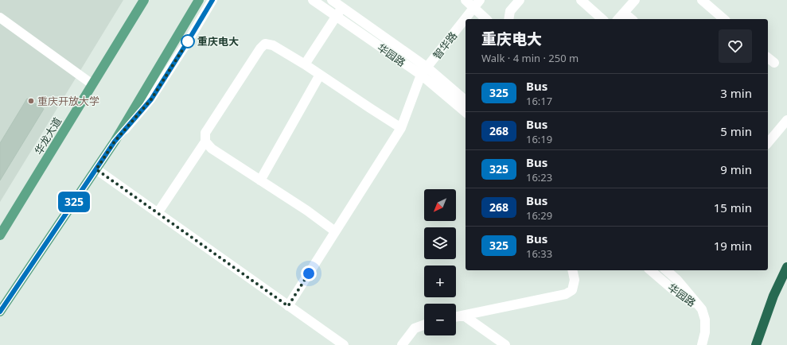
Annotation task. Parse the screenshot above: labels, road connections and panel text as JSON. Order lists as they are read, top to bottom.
{
  "streets": {
    "main road": ["华龙大道"],
    "street": ["智华路", "华园路"]
  },
  "crossings": [
    ["智华路", "华园路"]
  ],
  "places": ["重庆电大", "重庆开放大学"],
  "lines": ["bus line 325"],
  "north": "bottom left",
  "page": {
    "on_map": "325",
    "heading": ["重庆电大", "Walk · 4 min · 250 m"],
    "list": [
      {
        "mark": "325",
        "name": "Bus",
        "note": "16:17",
        "value": "3 min"
      },
      {
        "mark": "268",
        "name": "Bus",
        "note": "16:19",
        "value": "5 min"
      },
      {
        "mark": "325",
        "name": "Bus",
        "note": "16:23",
        "value": "9 min"
      },
      {
        "mark": "268",
        "name": "Bus",
        "note": "16:29",
        "value": "15 min"
      },
      {
        "mark": "325",
        "name": "Bus",
        "note": "16:33",
        "value": "19 min"
      }
    ],
    "map_buttons": ["+", "−"]
  }
}
